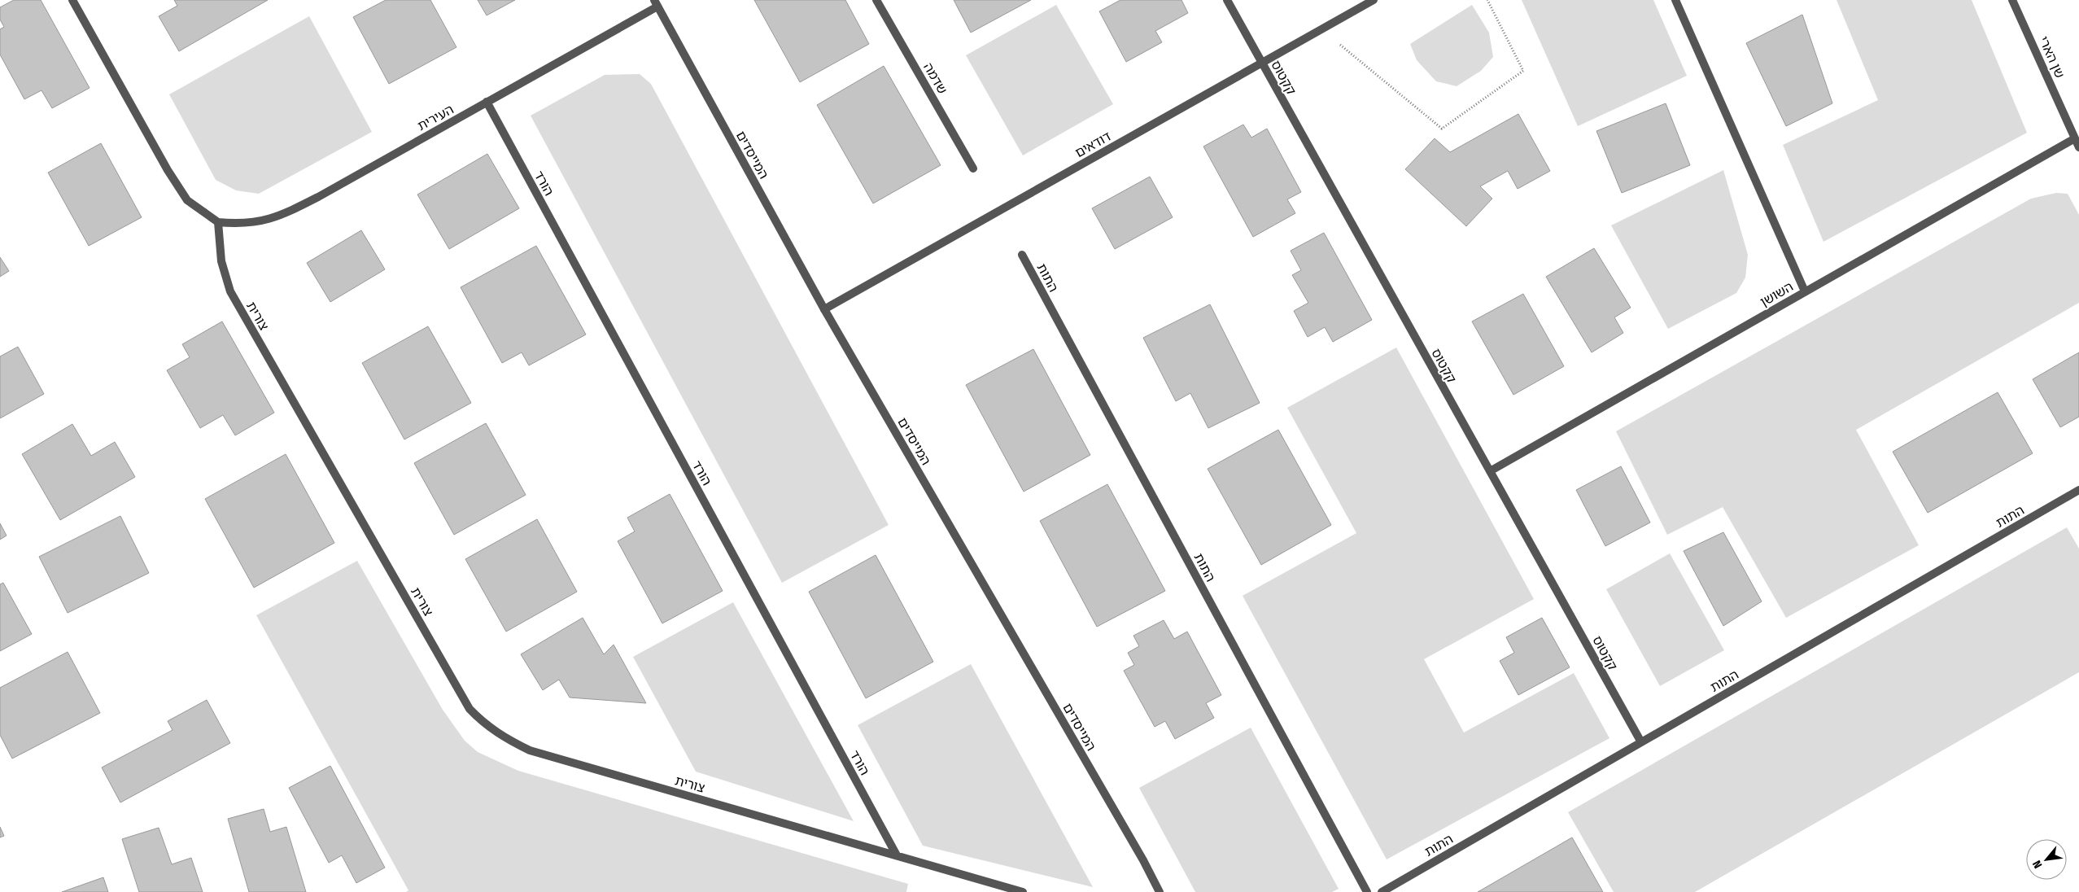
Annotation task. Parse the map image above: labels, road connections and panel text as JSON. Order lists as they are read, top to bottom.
{
  "streets": {
    "street": [
      "שן הארי",
      "קקטוס",
      "שדמה",
      "העירית",
      "דודאים",
      "המייסדים",
      "הורד",
      "התות",
      "השושן",
      "צורית"
    ]
  },
  "crossings": [
    ["שן הארי", "השושן"],
    ["קקטוס", "דודאים"],
    ["קקטוס", "התות"],
    ["קקטוס", "השושן"],
    ["העירית", "המייסדים"],
    ["העירית", "הורד"],
    ["העירית", "צורית"],
    ["דודאים", "המייסדים"],
    ["הורד", "צורית"]
  ],
  "north": "bottom left"
}
